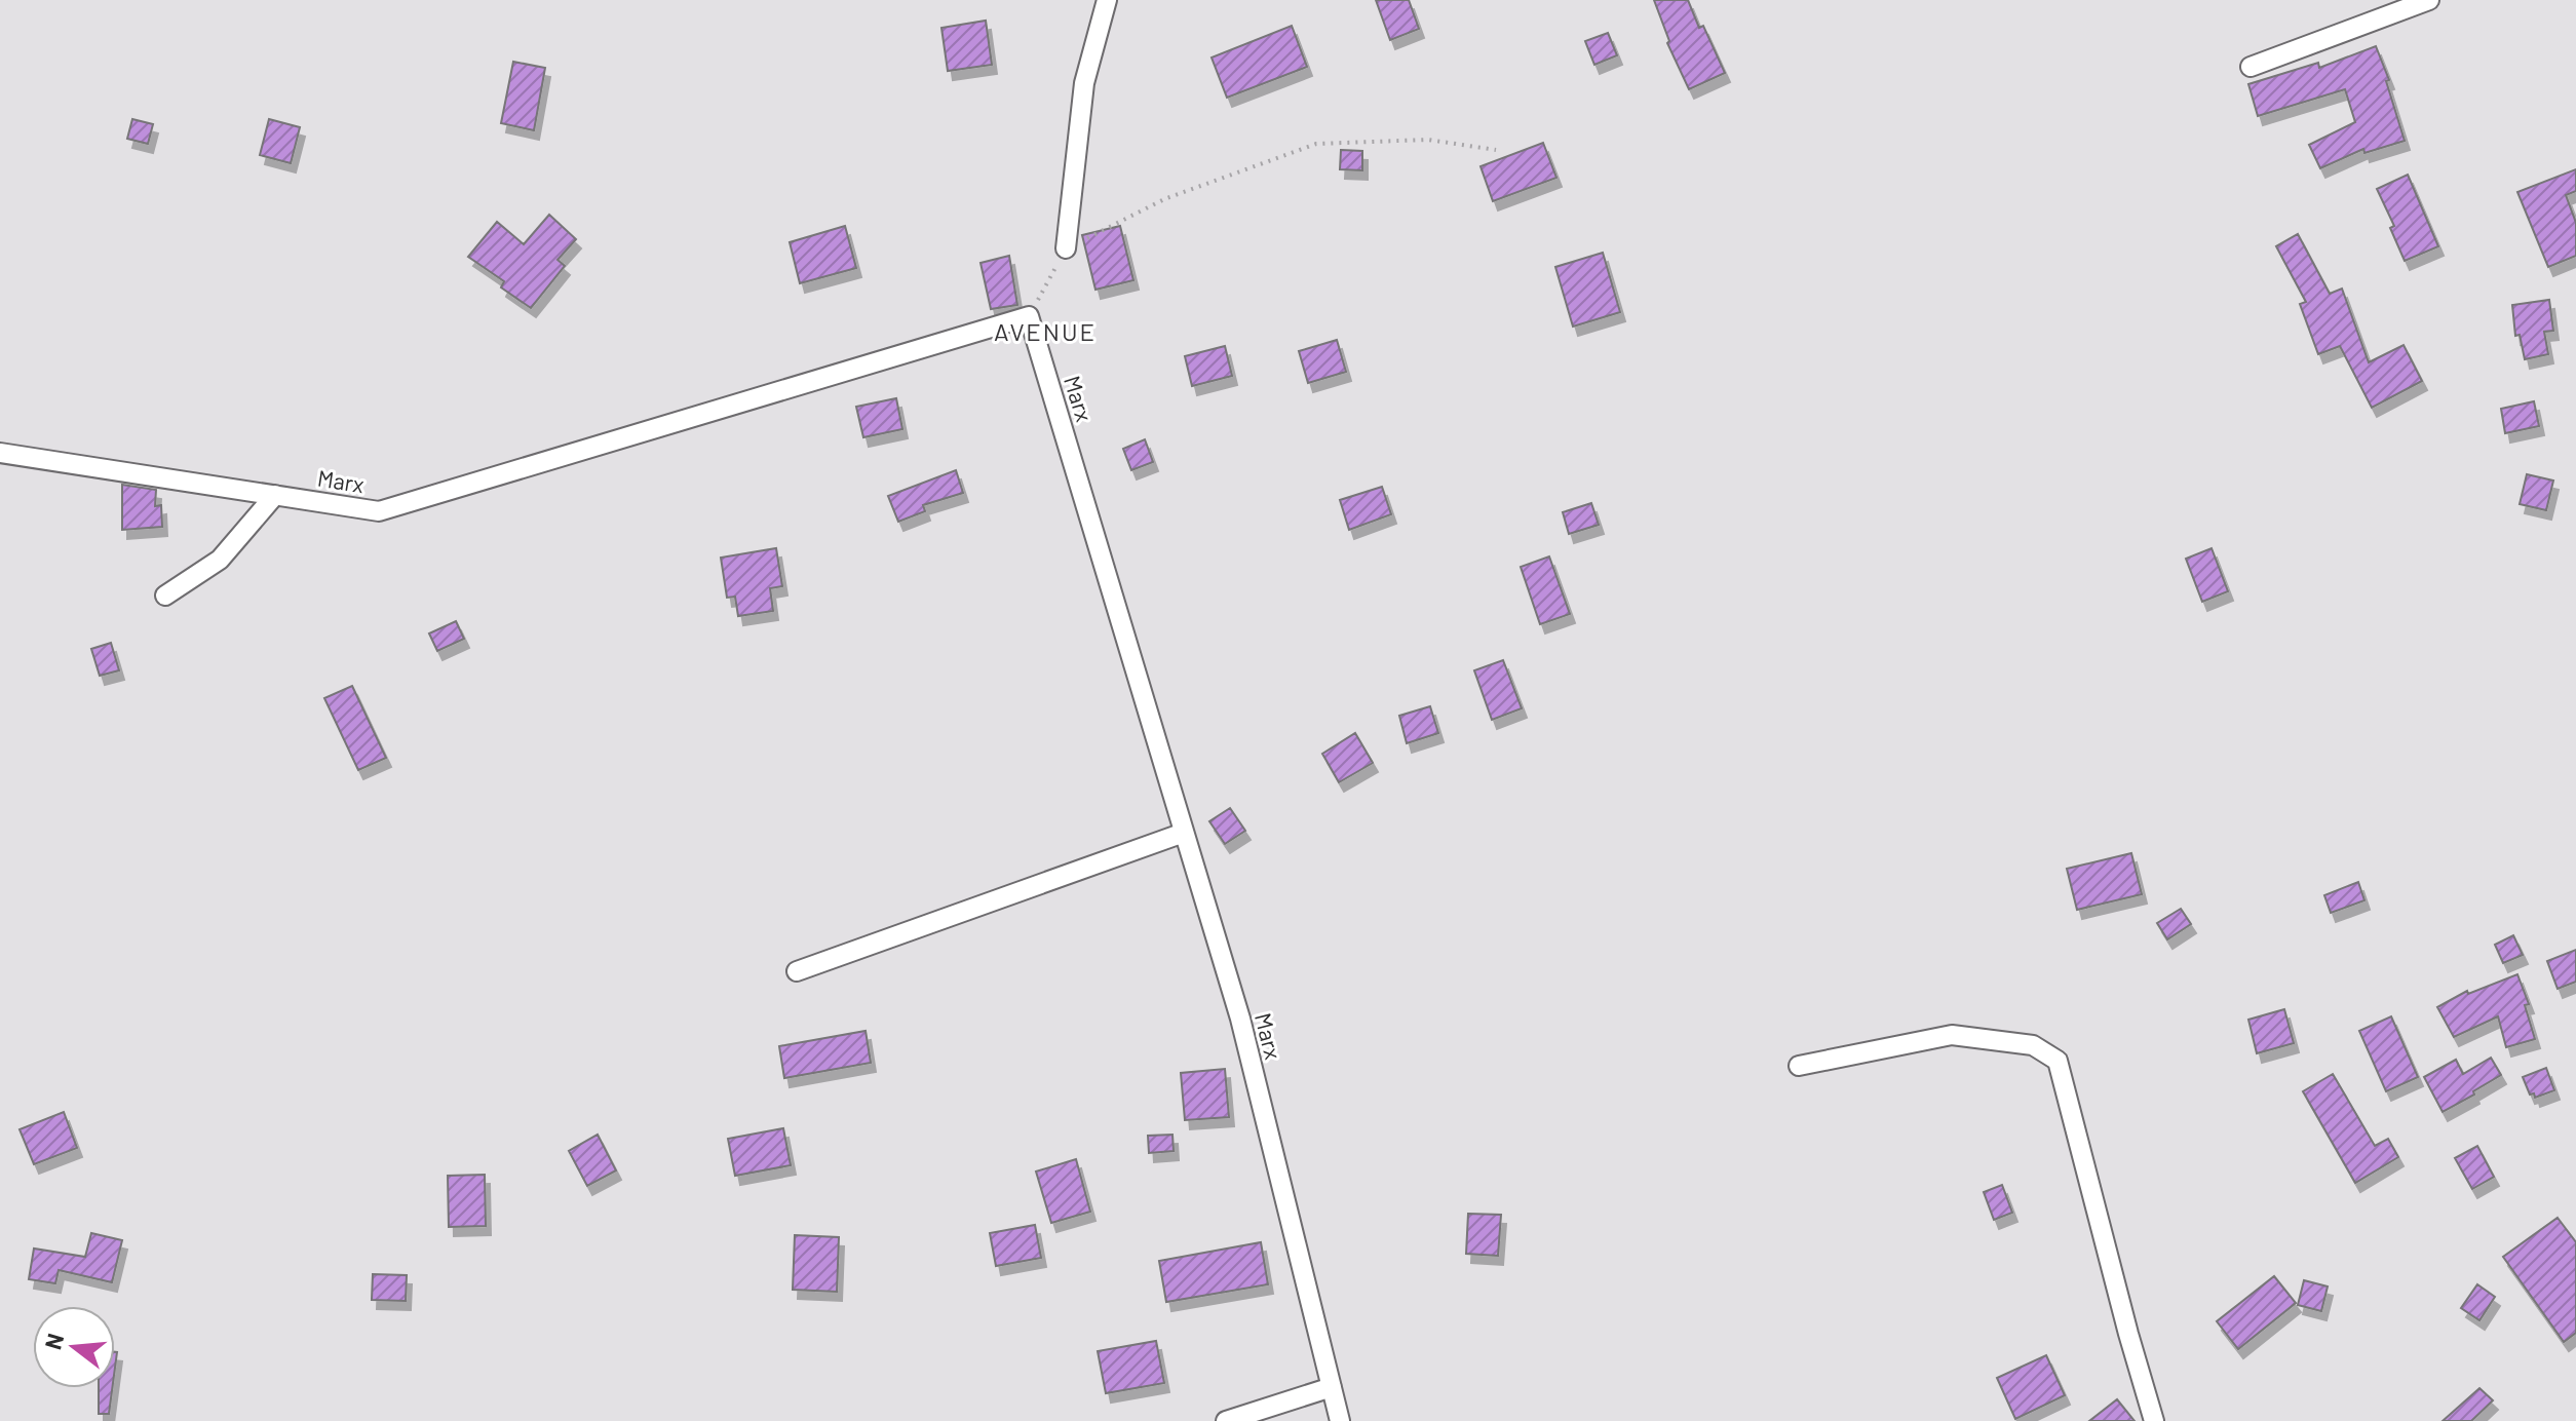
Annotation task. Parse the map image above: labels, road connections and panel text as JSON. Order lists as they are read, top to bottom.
{
  "streets": {
    "street": ["Marx"]
  },
  "districts": ["AVENUE"],
  "north": "left"
}
